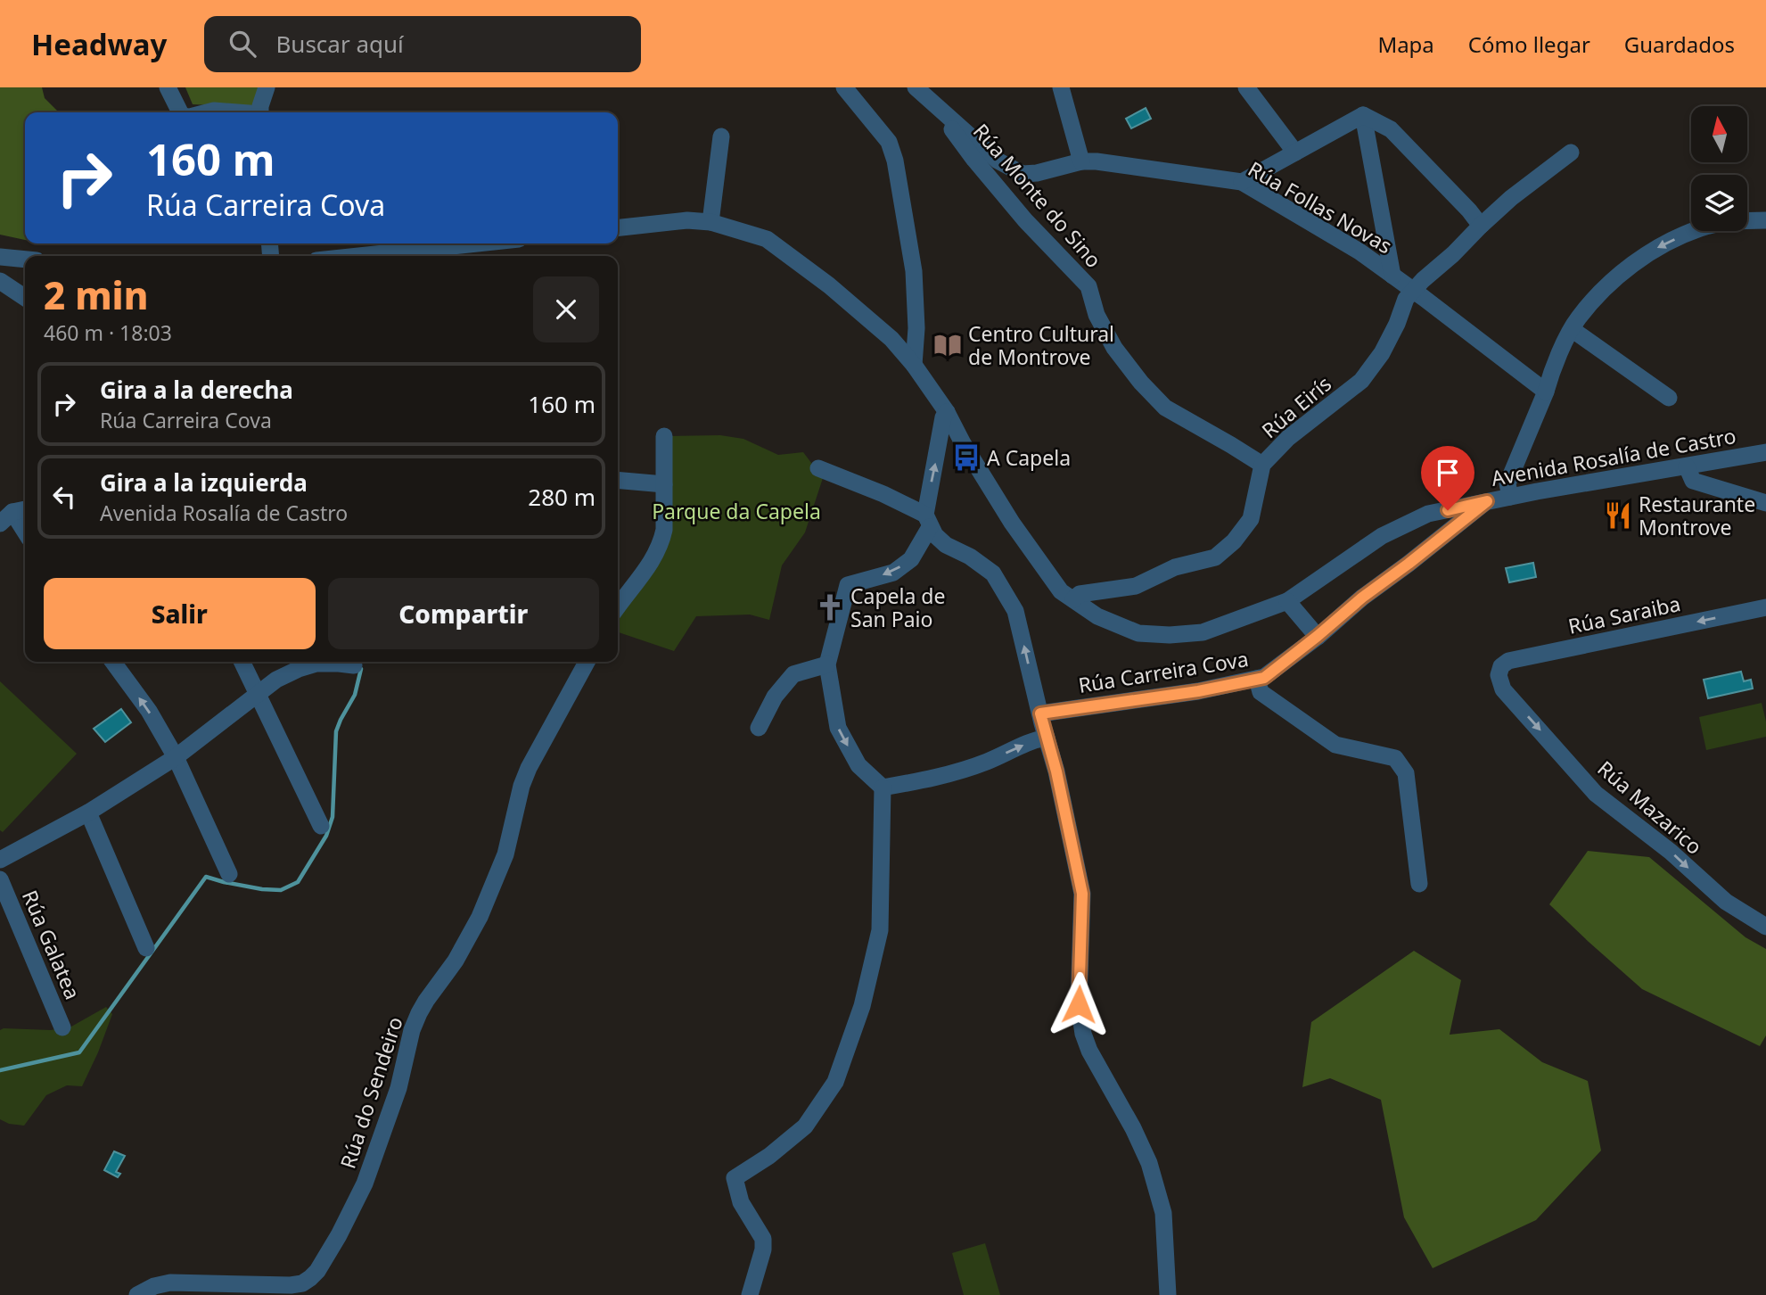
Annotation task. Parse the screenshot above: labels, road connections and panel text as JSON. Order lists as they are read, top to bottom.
{
  "streets": {
    "street": [
      "Rúa Monte do Sino",
      "Rúa Follas Novas",
      "Rúa Eirís",
      "Avenida Rosalía de Castro",
      "Rúa Saraiba",
      "Rúa Carreira Cova",
      "Rúa Mazarico",
      "Rúa Galatea",
      "Rúa do Sendeiro"
    ]
  },
  "crossings": [
    ["Rúa Monte do Sino", "Rúa Follas Novas"],
    ["Rúa Monte do Sino", "Rúa Eirís"],
    ["Rúa Follas Novas", "Rúa Eirís"],
    ["Rúa Eirís", "Avenida Rosalía de Castro"],
    ["Avenida Rosalía de Castro", "Rúa Carreira Cova"],
    ["Rúa Saraiba", "Rúa Mazarico"]
  ],
  "one_way": ["Rúa Saraiba", "Rúa Mazarico"],
  "parks": ["Parque da Capela"],
  "places": {
    "library": ["Centro Cultural de Montrove"],
    "bus stop": ["A Capela"],
    "restaurant": ["Restaurante Montrove"],
    "church": ["Capela de San Paio"]
  },
  "north": "top",
  "page": {
    "header": "Headway",
    "search": "Buscar aquí",
    "nav": ["Mapa", "Cómo llegar", "Guardados"],
    "turn": ["160 m", "Rúa Carreira Cova"],
    "heading": ["2 min", "460 m · 18:03"],
    "list": [
      {
        "name": "Gira a la derecha",
        "note": "Rúa Carreira Cova",
        "value": "160 m"
      },
      {
        "name": "Gira a la izquierda",
        "note": "Avenida Rosalía de Castro",
        "value": "280 m"
      }
    ],
    "buttons": ["Salir", "Compartir"]
  }
}
